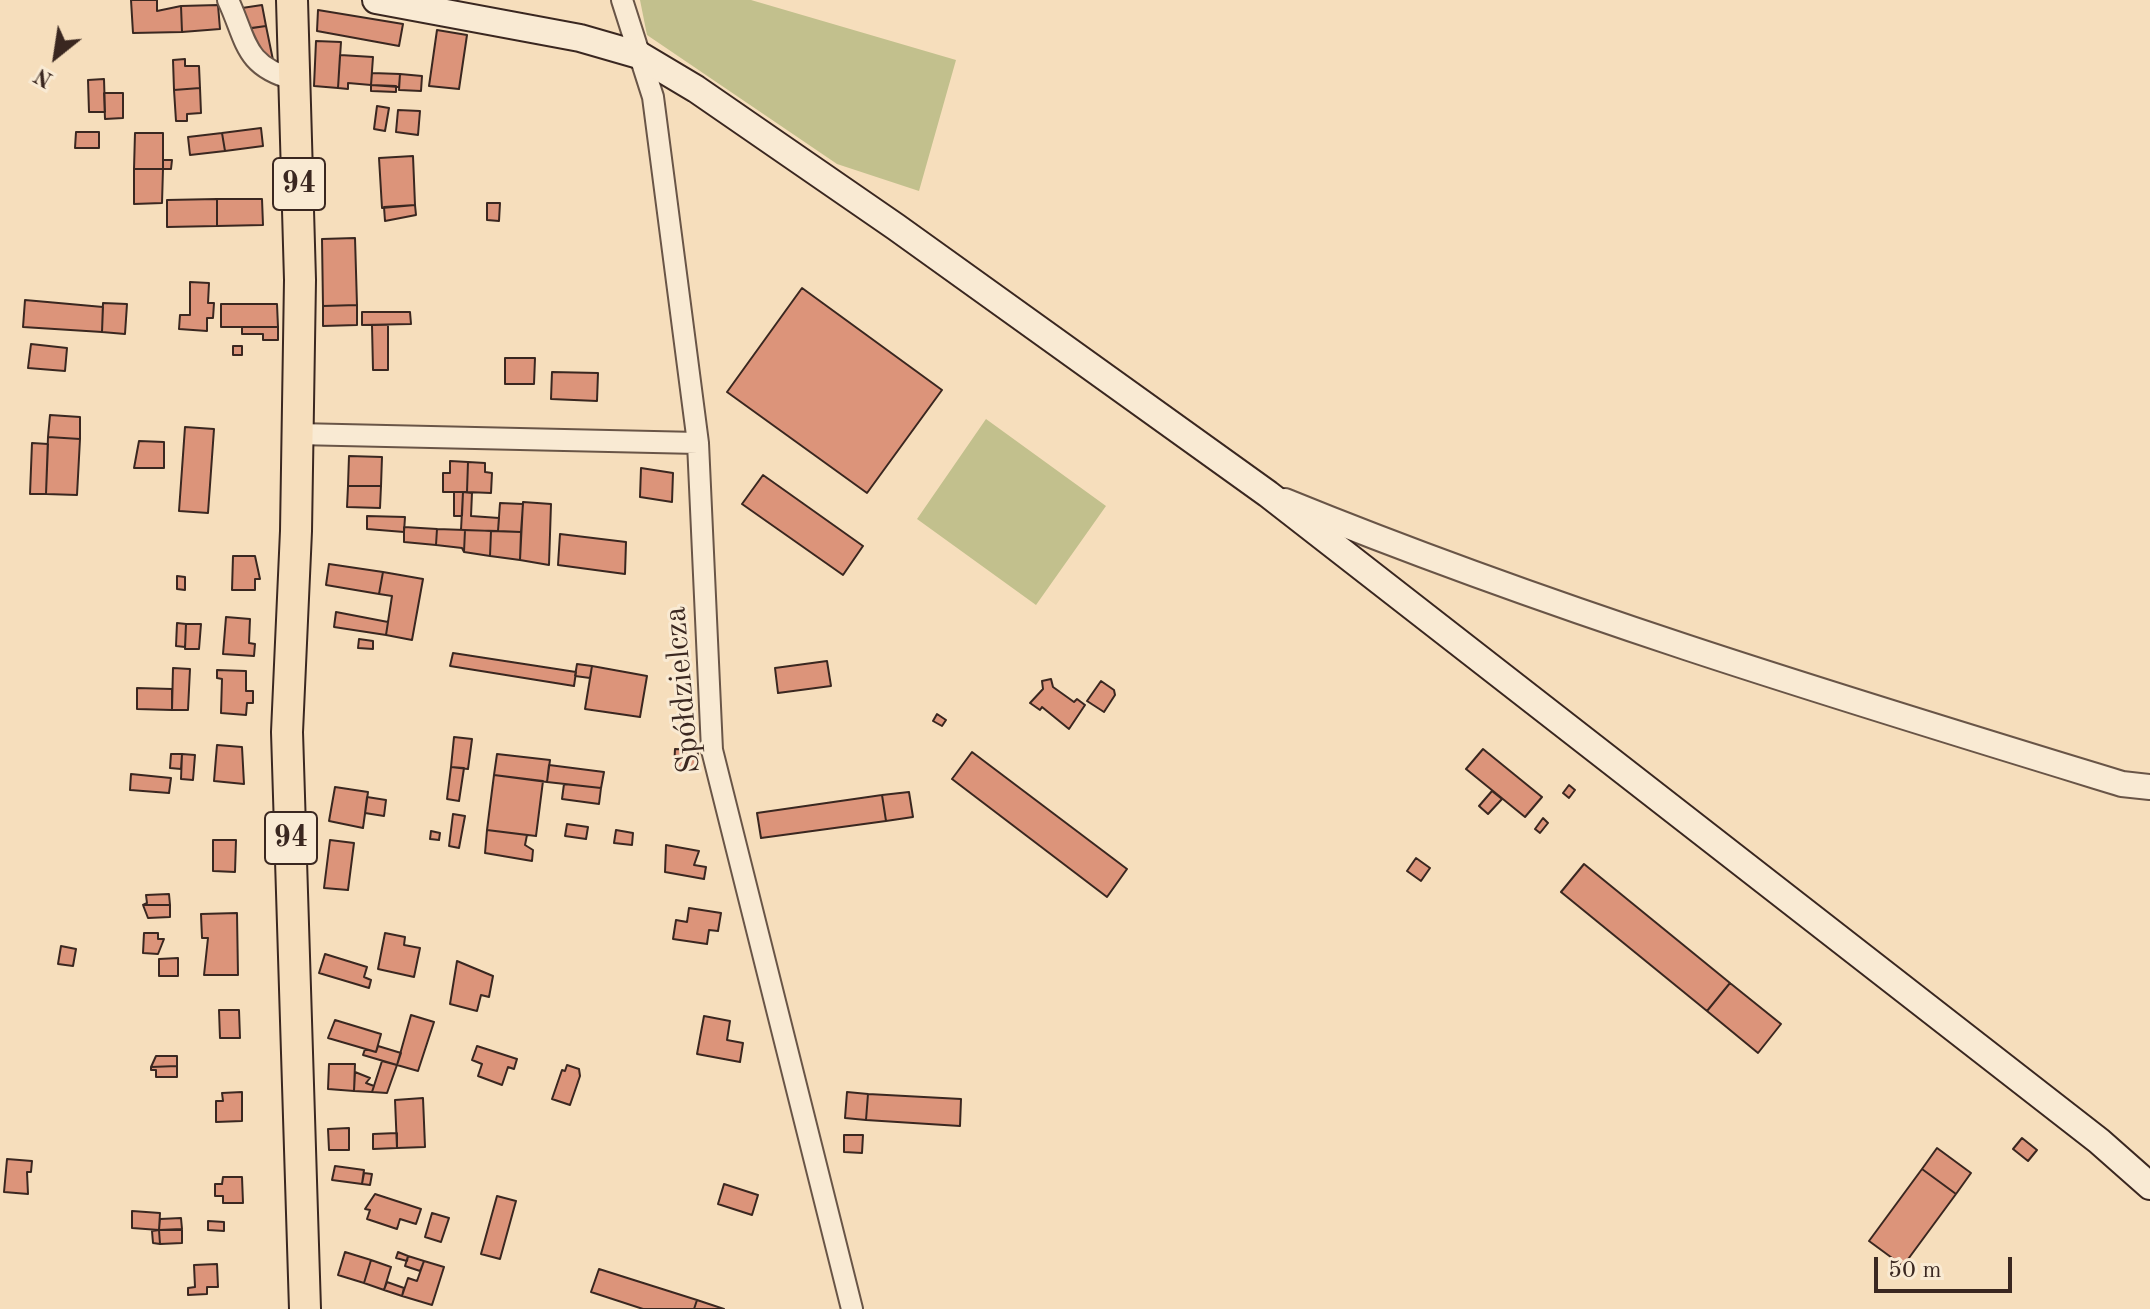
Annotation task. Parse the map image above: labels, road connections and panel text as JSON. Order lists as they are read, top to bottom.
{
  "streets": {
    "main road": ["94"],
    "street": ["Spółdzielcza"]
  },
  "scale_bar": "50 m",
  "north": "bottom left"
}
